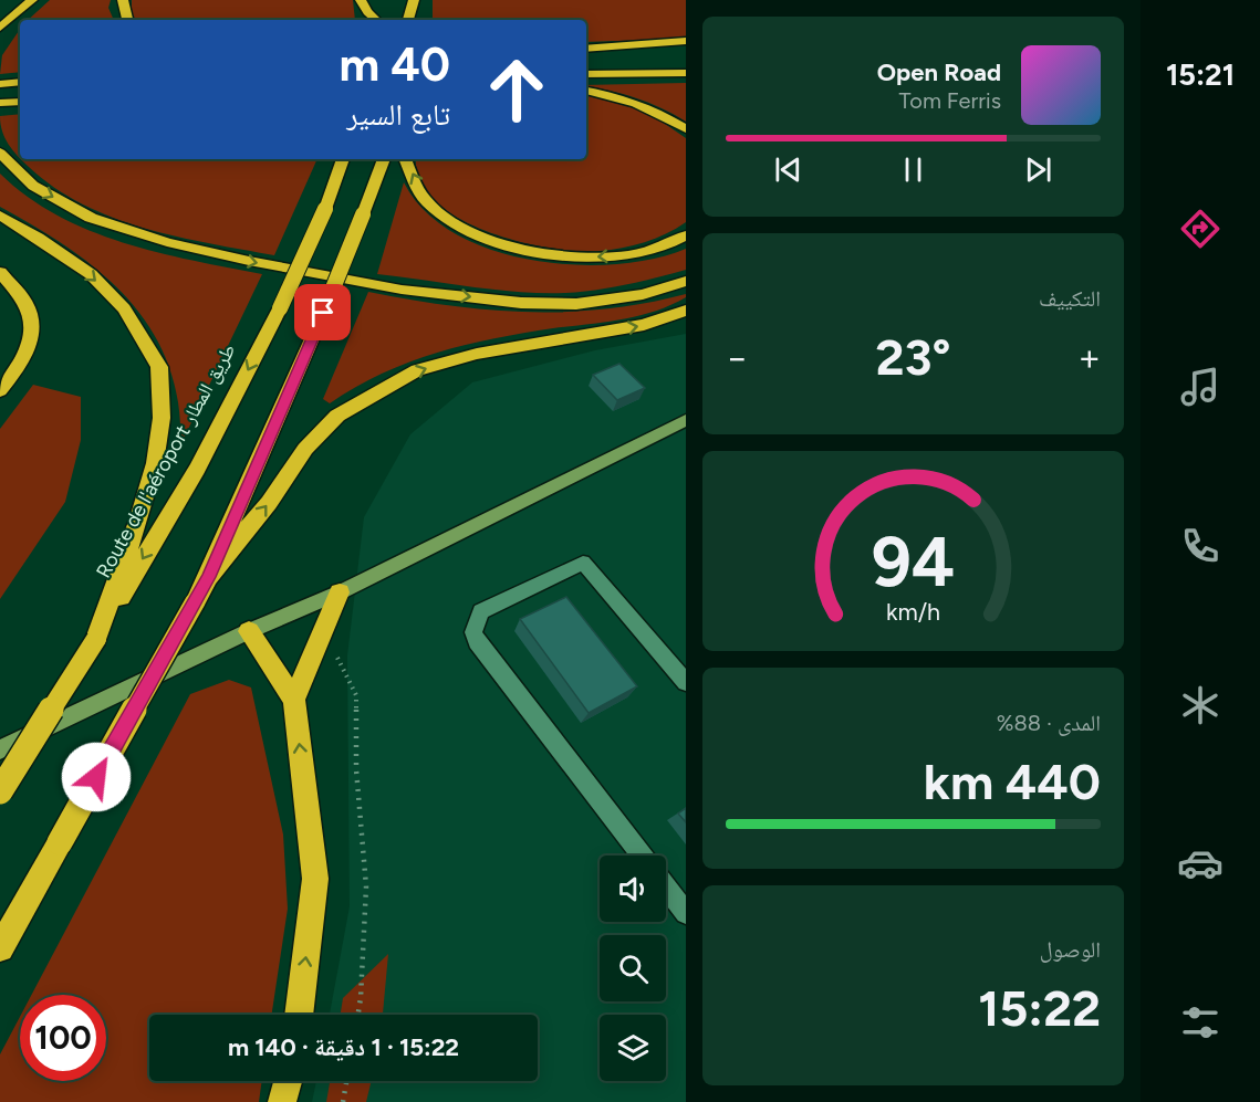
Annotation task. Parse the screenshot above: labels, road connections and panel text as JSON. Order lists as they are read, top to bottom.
{
  "streets": {
    "highway": ["Route de l'aéroport طريق المطار"]
  },
  "page": {
    "tabs": "15:21",
    "turn": ["40 m", "تابع السير"],
    "song": ["Open Road", "Tom Ferris"],
    "tile": [
      "التكييف",
      ["المدى · 88%", "440 km"],
      ["الوصول", "15:22"]
    ],
    "heat": ["−", "23°", "+"],
    "limit": "100",
    "trip": "15:22 · 1 دقيقة · 140 m",
    "gauge": ["94", "km/h"]
  }
}
